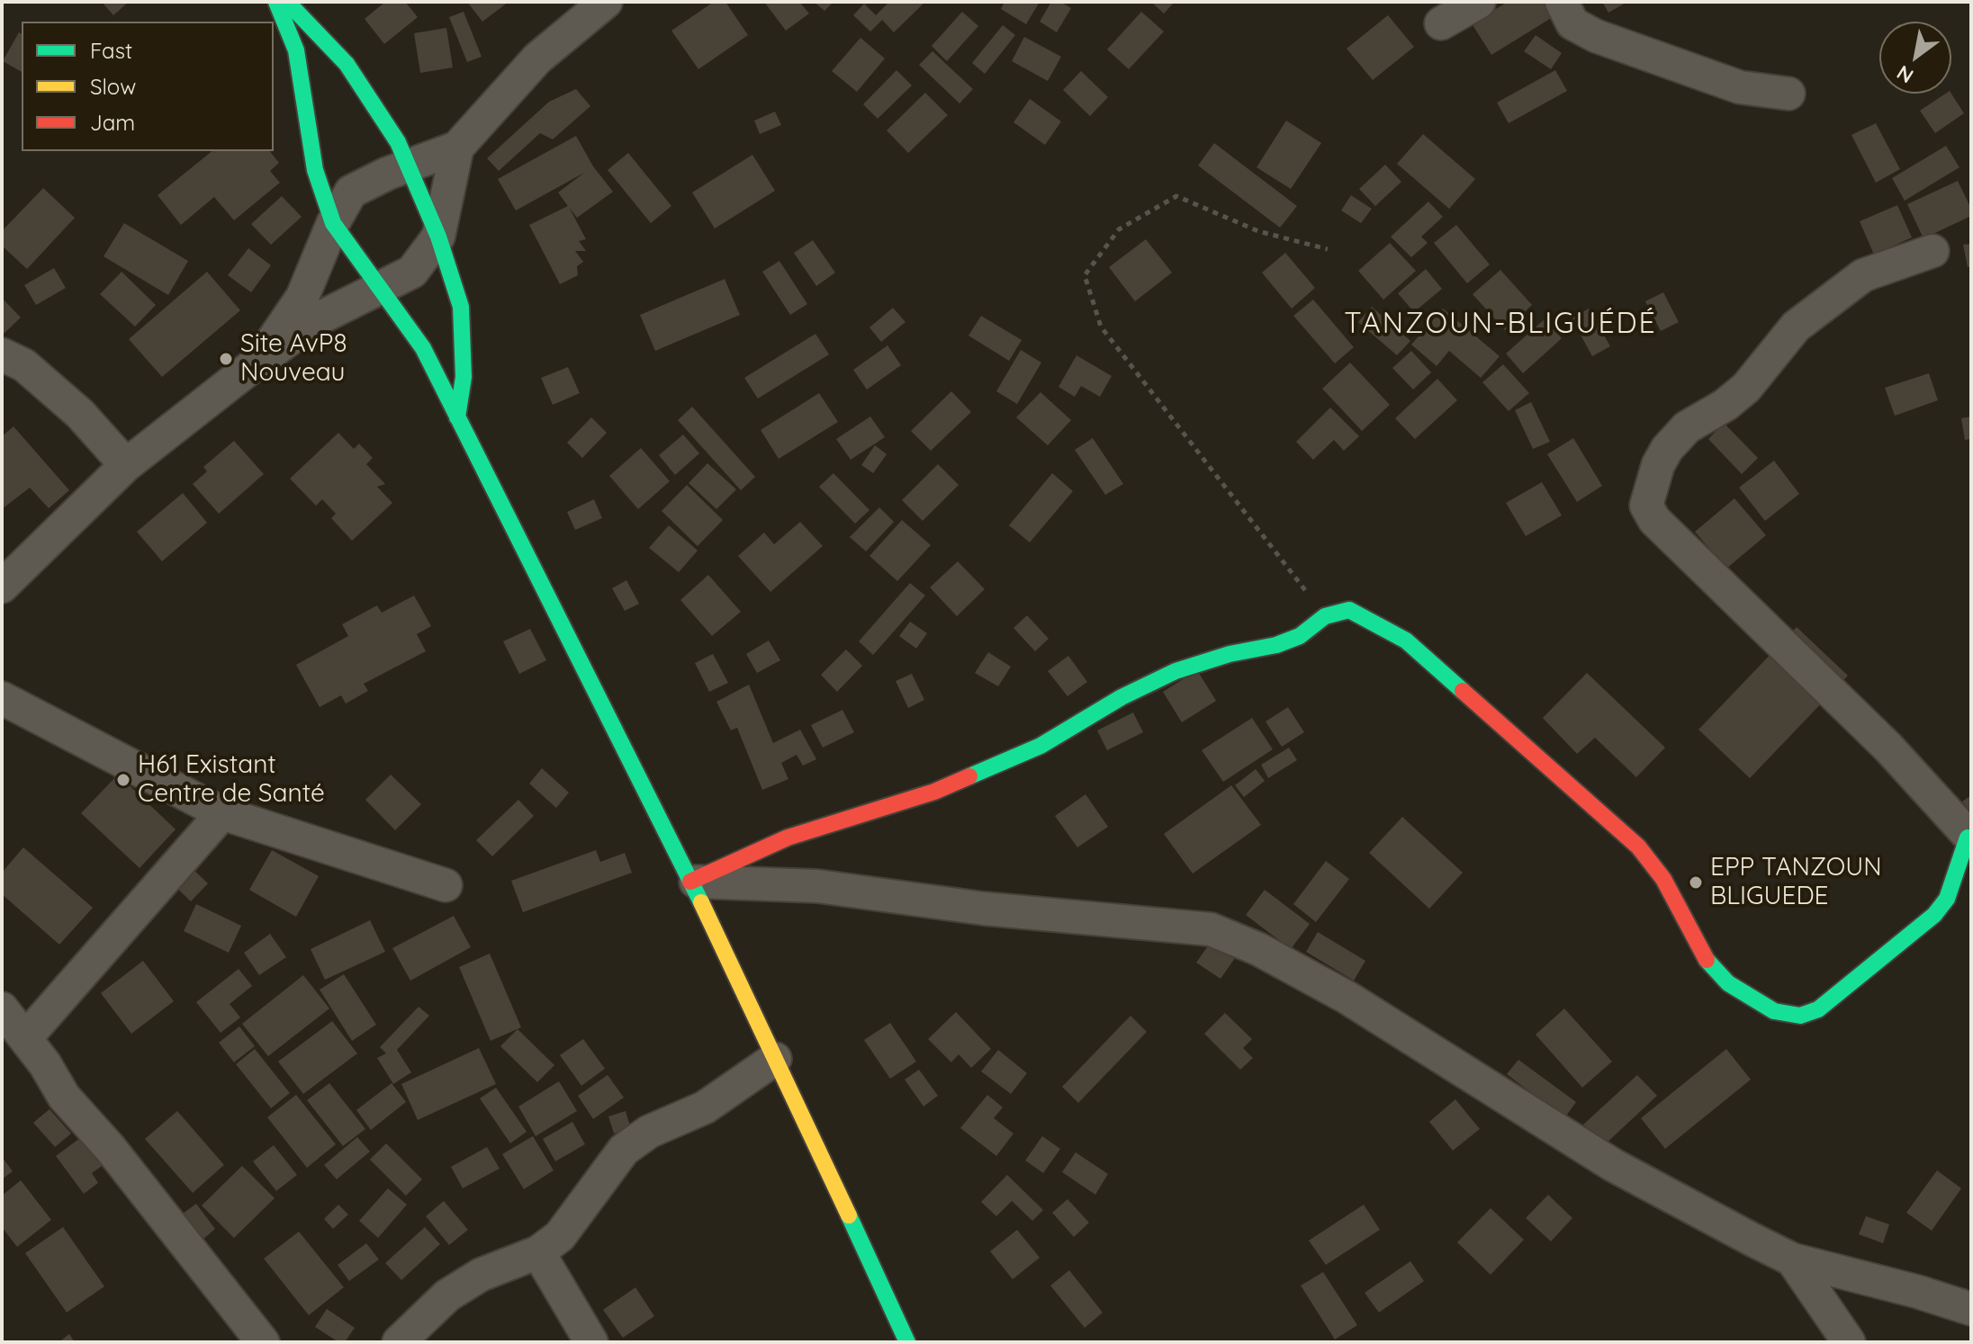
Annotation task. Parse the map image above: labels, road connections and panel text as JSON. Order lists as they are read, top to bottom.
{
  "districts": ["TANZOUN-BLIGUÉDÉ"],
  "places": ["Site AvP8 Nouveau", "H61 Existant Centre de Santé", "EPP TANZOUN BLIGUEDE"],
  "legend": ["Fast", "Slow", "Jam"],
  "north": "bottom left"
}
